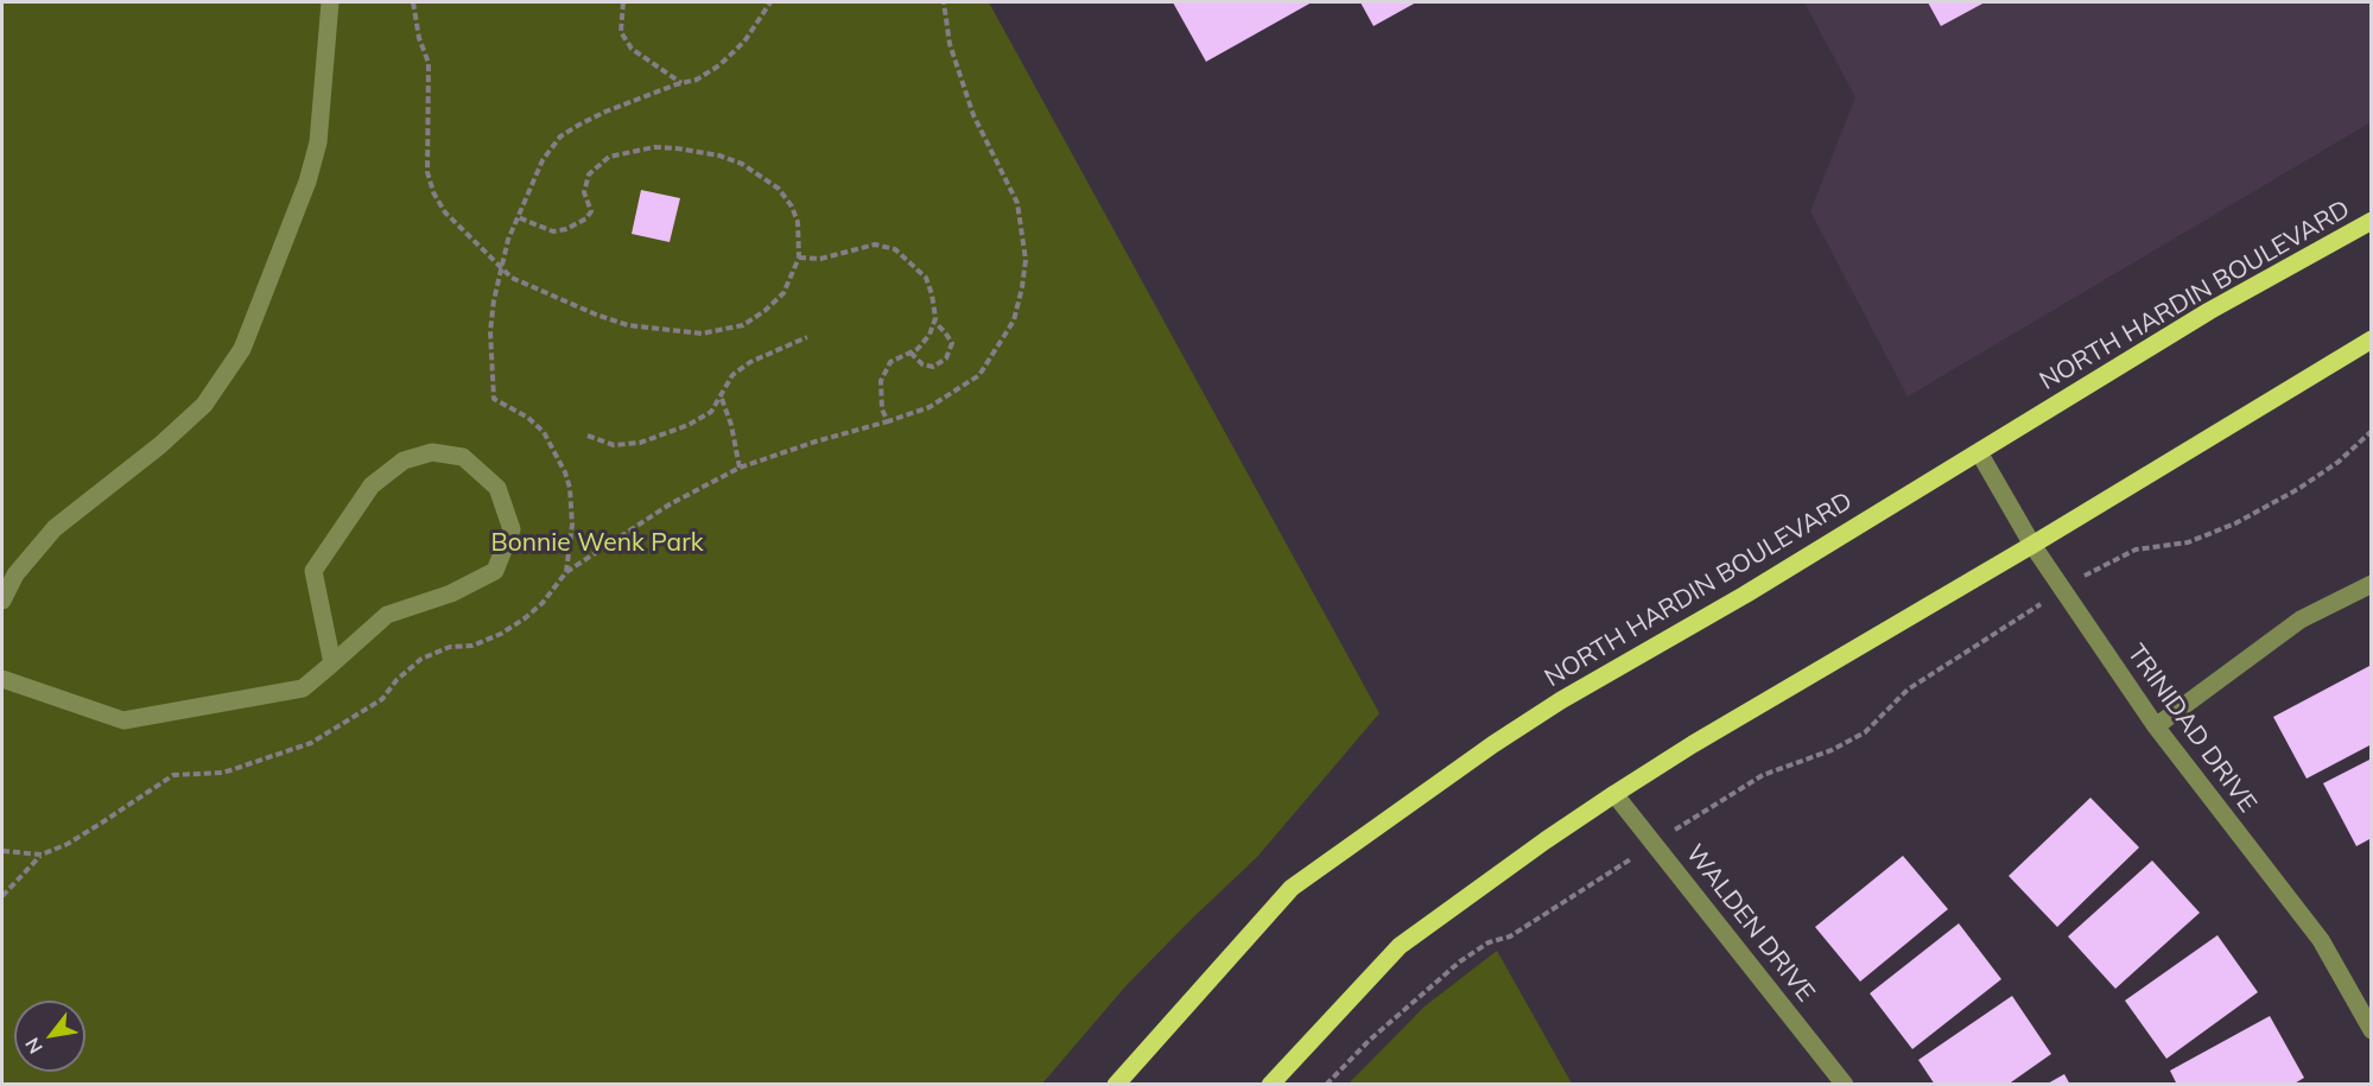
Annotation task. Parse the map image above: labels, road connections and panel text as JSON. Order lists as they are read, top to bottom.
{
  "streets": {
    "main road": ["NORTH HARDIN BOULEVARD"],
    "street": ["TRINIDAD DRIVE", "WALDEN DRIVE"]
  },
  "crossings": [
    ["NORTH HARDIN BOULEVARD", "TRINIDAD DRIVE"]
  ],
  "parks": ["Bonnie Wenk Park"],
  "north": "bottom left"
}
